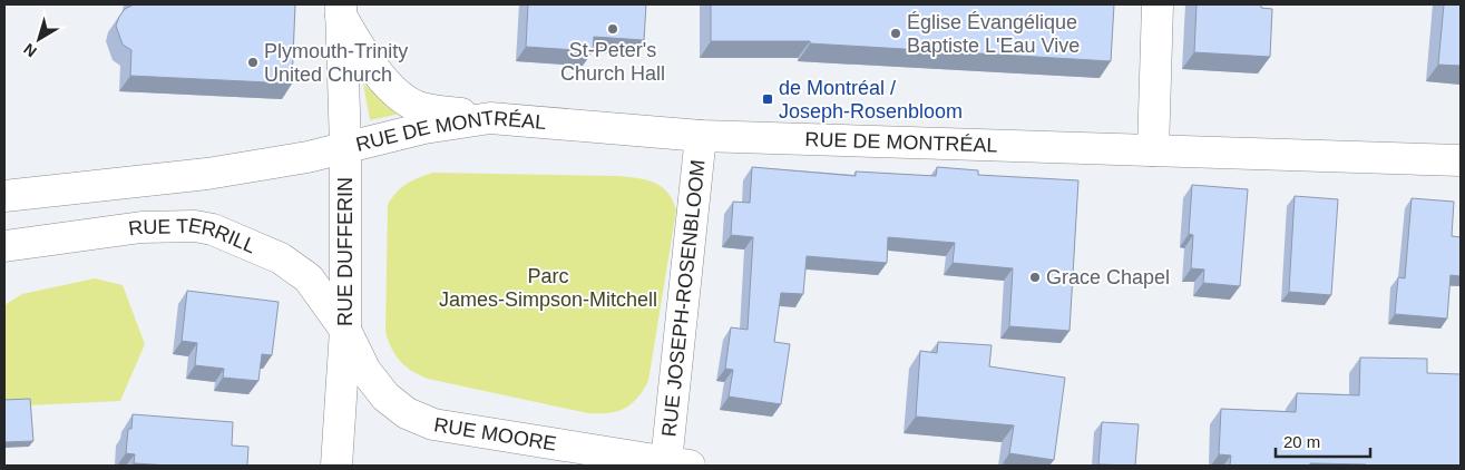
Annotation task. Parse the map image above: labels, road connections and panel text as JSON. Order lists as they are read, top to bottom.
{
  "streets": {
    "street": [
      "RUE DE MONTRÉAL",
      "RUE TERRILL",
      "RUE DUFFERIN",
      "RUE JOSEPH-ROSENBLOOM",
      "RUE MOORE"
    ]
  },
  "crossings": [
    ["RUE DE MONTRÉAL", "RUE DUFFERIN"],
    ["RUE DE MONTRÉAL", "RUE JOSEPH-ROSENBLOOM"],
    ["RUE TERRILL", "RUE DUFFERIN"],
    ["RUE TERRILL", "RUE MOORE"],
    ["RUE DUFFERIN", "RUE MOORE"],
    ["RUE JOSEPH-ROSENBLOOM", "RUE MOORE"]
  ],
  "parks": ["Parc James-Simpson-Mitchell"],
  "places": {
    "other": [
      "St-Peter's Church Hall",
      "Église Évangélique Baptiste L'Eau Vive",
      "Plymouth-Trinity United Church",
      "Grace Chapel"
    ],
    "transit": ["de Montréal / Joseph-Rosenbloom"]
  },
  "scale_bar": "20 m",
  "north": "bottom left"
}
